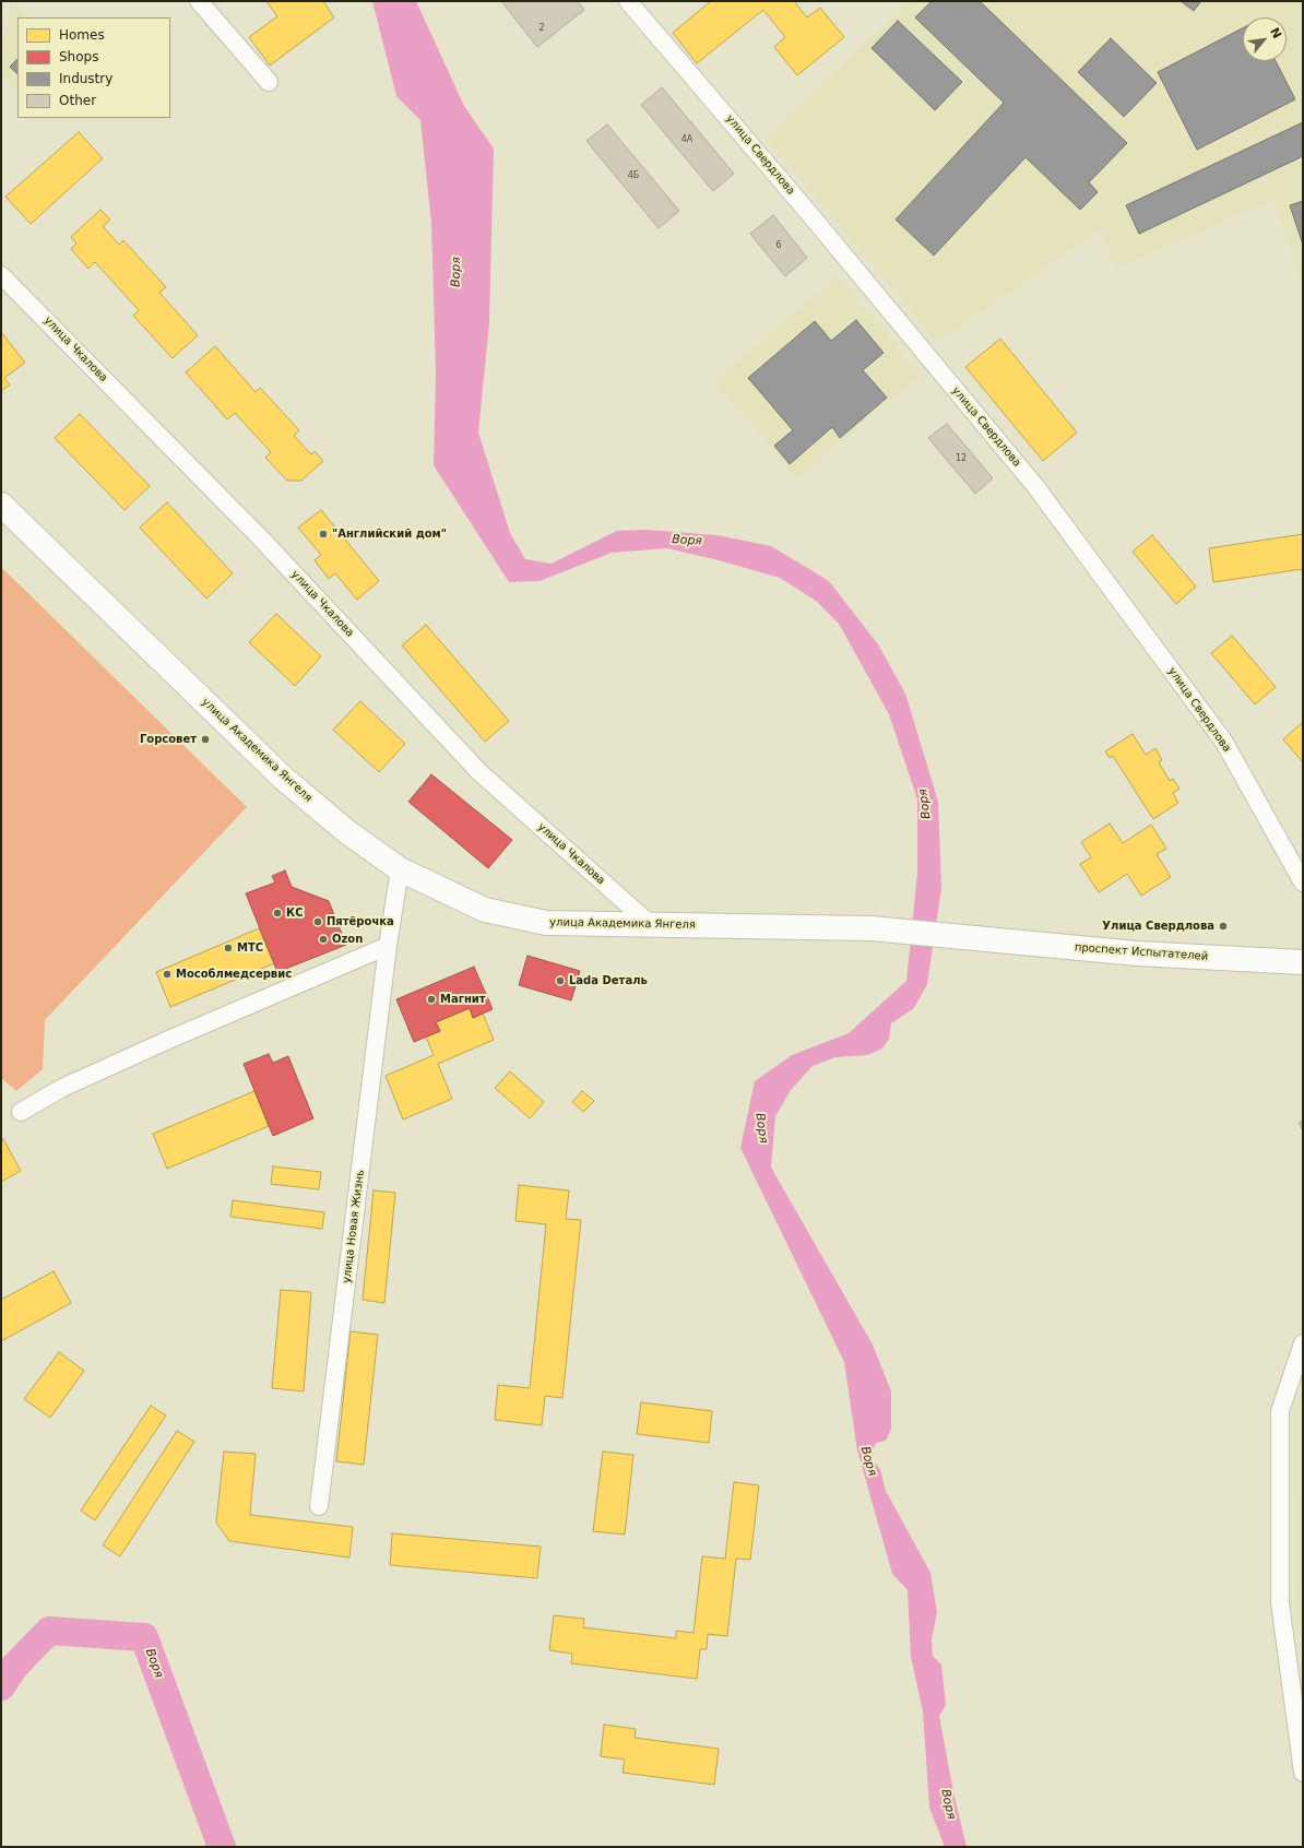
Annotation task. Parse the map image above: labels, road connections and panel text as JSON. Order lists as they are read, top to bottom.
{
  "streets": {
    "main road": ["улица Академика Янгеля", "проспект Испытателей"],
    "street": ["улица Свердлова", "улица Чкалова", "улица Новая Жизнь"]
  },
  "crossings": [
    ["улица Чкалова", "улица Академика Янгеля"],
    ["улица Академика Янгеля", "проспект Испытателей"],
    ["улица Академика Янгеля", "улица Новая Жизнь"]
  ],
  "water": ["Воря"],
  "places": [
    "\"Английский дом\"",
    "Горсовет",
    "КС",
    "Пятёрочка",
    "Улица Свердлова",
    "Ozon",
    "МТС",
    "Мособлмедсервис",
    "Lada Dеталь",
    "Магнит"
  ],
  "house_numbers": [
    "2",
    "4А",
    "4Б",
    "6",
    "12"
  ],
  "legend": [
    "Homes",
    "Shops",
    "Industry",
    "Other"
  ],
  "north": "top right"
}
